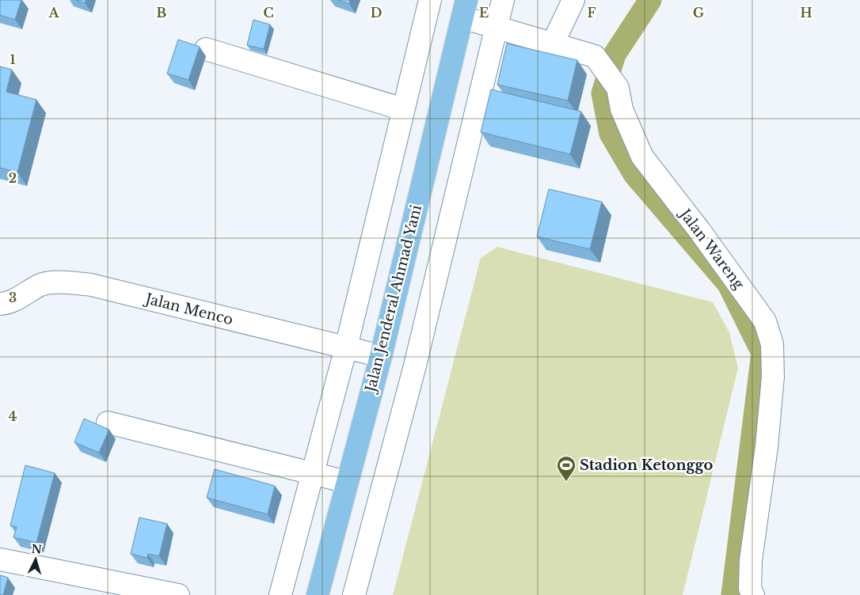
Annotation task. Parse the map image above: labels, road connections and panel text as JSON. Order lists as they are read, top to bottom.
{
  "streets": {
    "main road": ["Jalan Jenderal Ahmad Yani"],
    "street": ["Jalan Wareng", "Jalan Menco"]
  },
  "crossings": [
    ["Jalan Wareng", "Jalan Jenderal Ahmad Yani"],
    ["Jalan Jenderal Ahmad Yani", "Jalan Menco"]
  ],
  "places": {
    "sports": ["Stadion Ketonggo"]
  },
  "north": "top",
  "grid": {
    "columns": [
      "A",
      "B",
      "C",
      "D",
      "E",
      "F",
      "G",
      "H"
    ],
    "rows": [
      "1",
      "2",
      "3",
      "4"
    ]
  }
}
